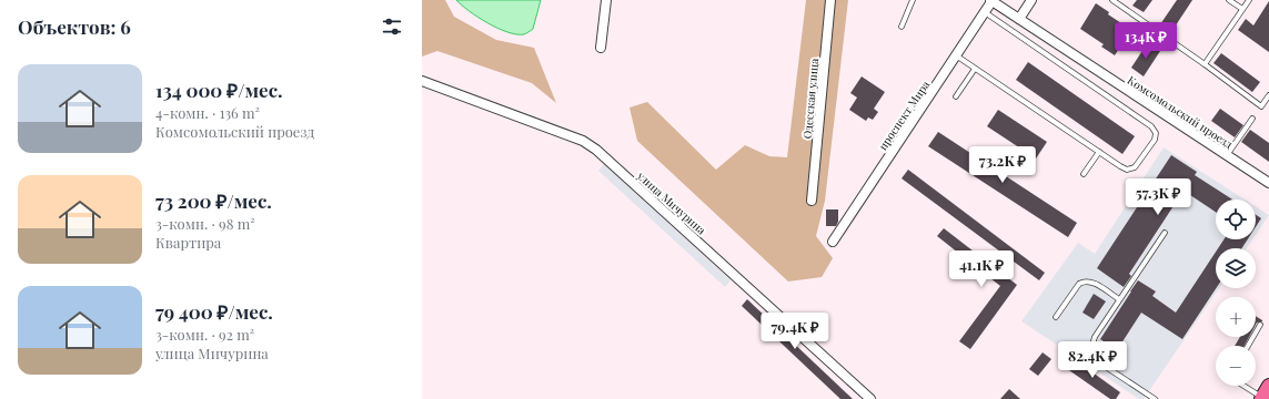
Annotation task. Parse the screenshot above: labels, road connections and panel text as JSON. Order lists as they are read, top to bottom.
{
  "streets": {
    "street": [
      "Одесская улица",
      "Комсомольский проезд",
      "проспект Мира",
      "улица Мичурина"
    ]
  },
  "crossings": [
    ["Комсомольский проезд", "проспект Мира"]
  ],
  "page": {
    "heading": "Объектов: 6",
    "price": [
      "134K ₽",
      "73.2K ₽",
      "57.3K ₽",
      "41.1K ₽",
      "79.4K ₽",
      "82.4K ₽"
    ],
    "list": [
      {
        "name": "134 000 ₽/мес.",
        "note": "4-комн. · 136 m² · Комсомольский проезд"
      },
      {
        "name": "73 200 ₽/мес.",
        "note": "3-комн. · 98 m² · Квартира"
      },
      {
        "name": "79 400 ₽/мес.",
        "note": "3-комн. · 92 m² · улица Мичурина"
      }
    ],
    "map_buttons": ["+", "−"]
  }
}
